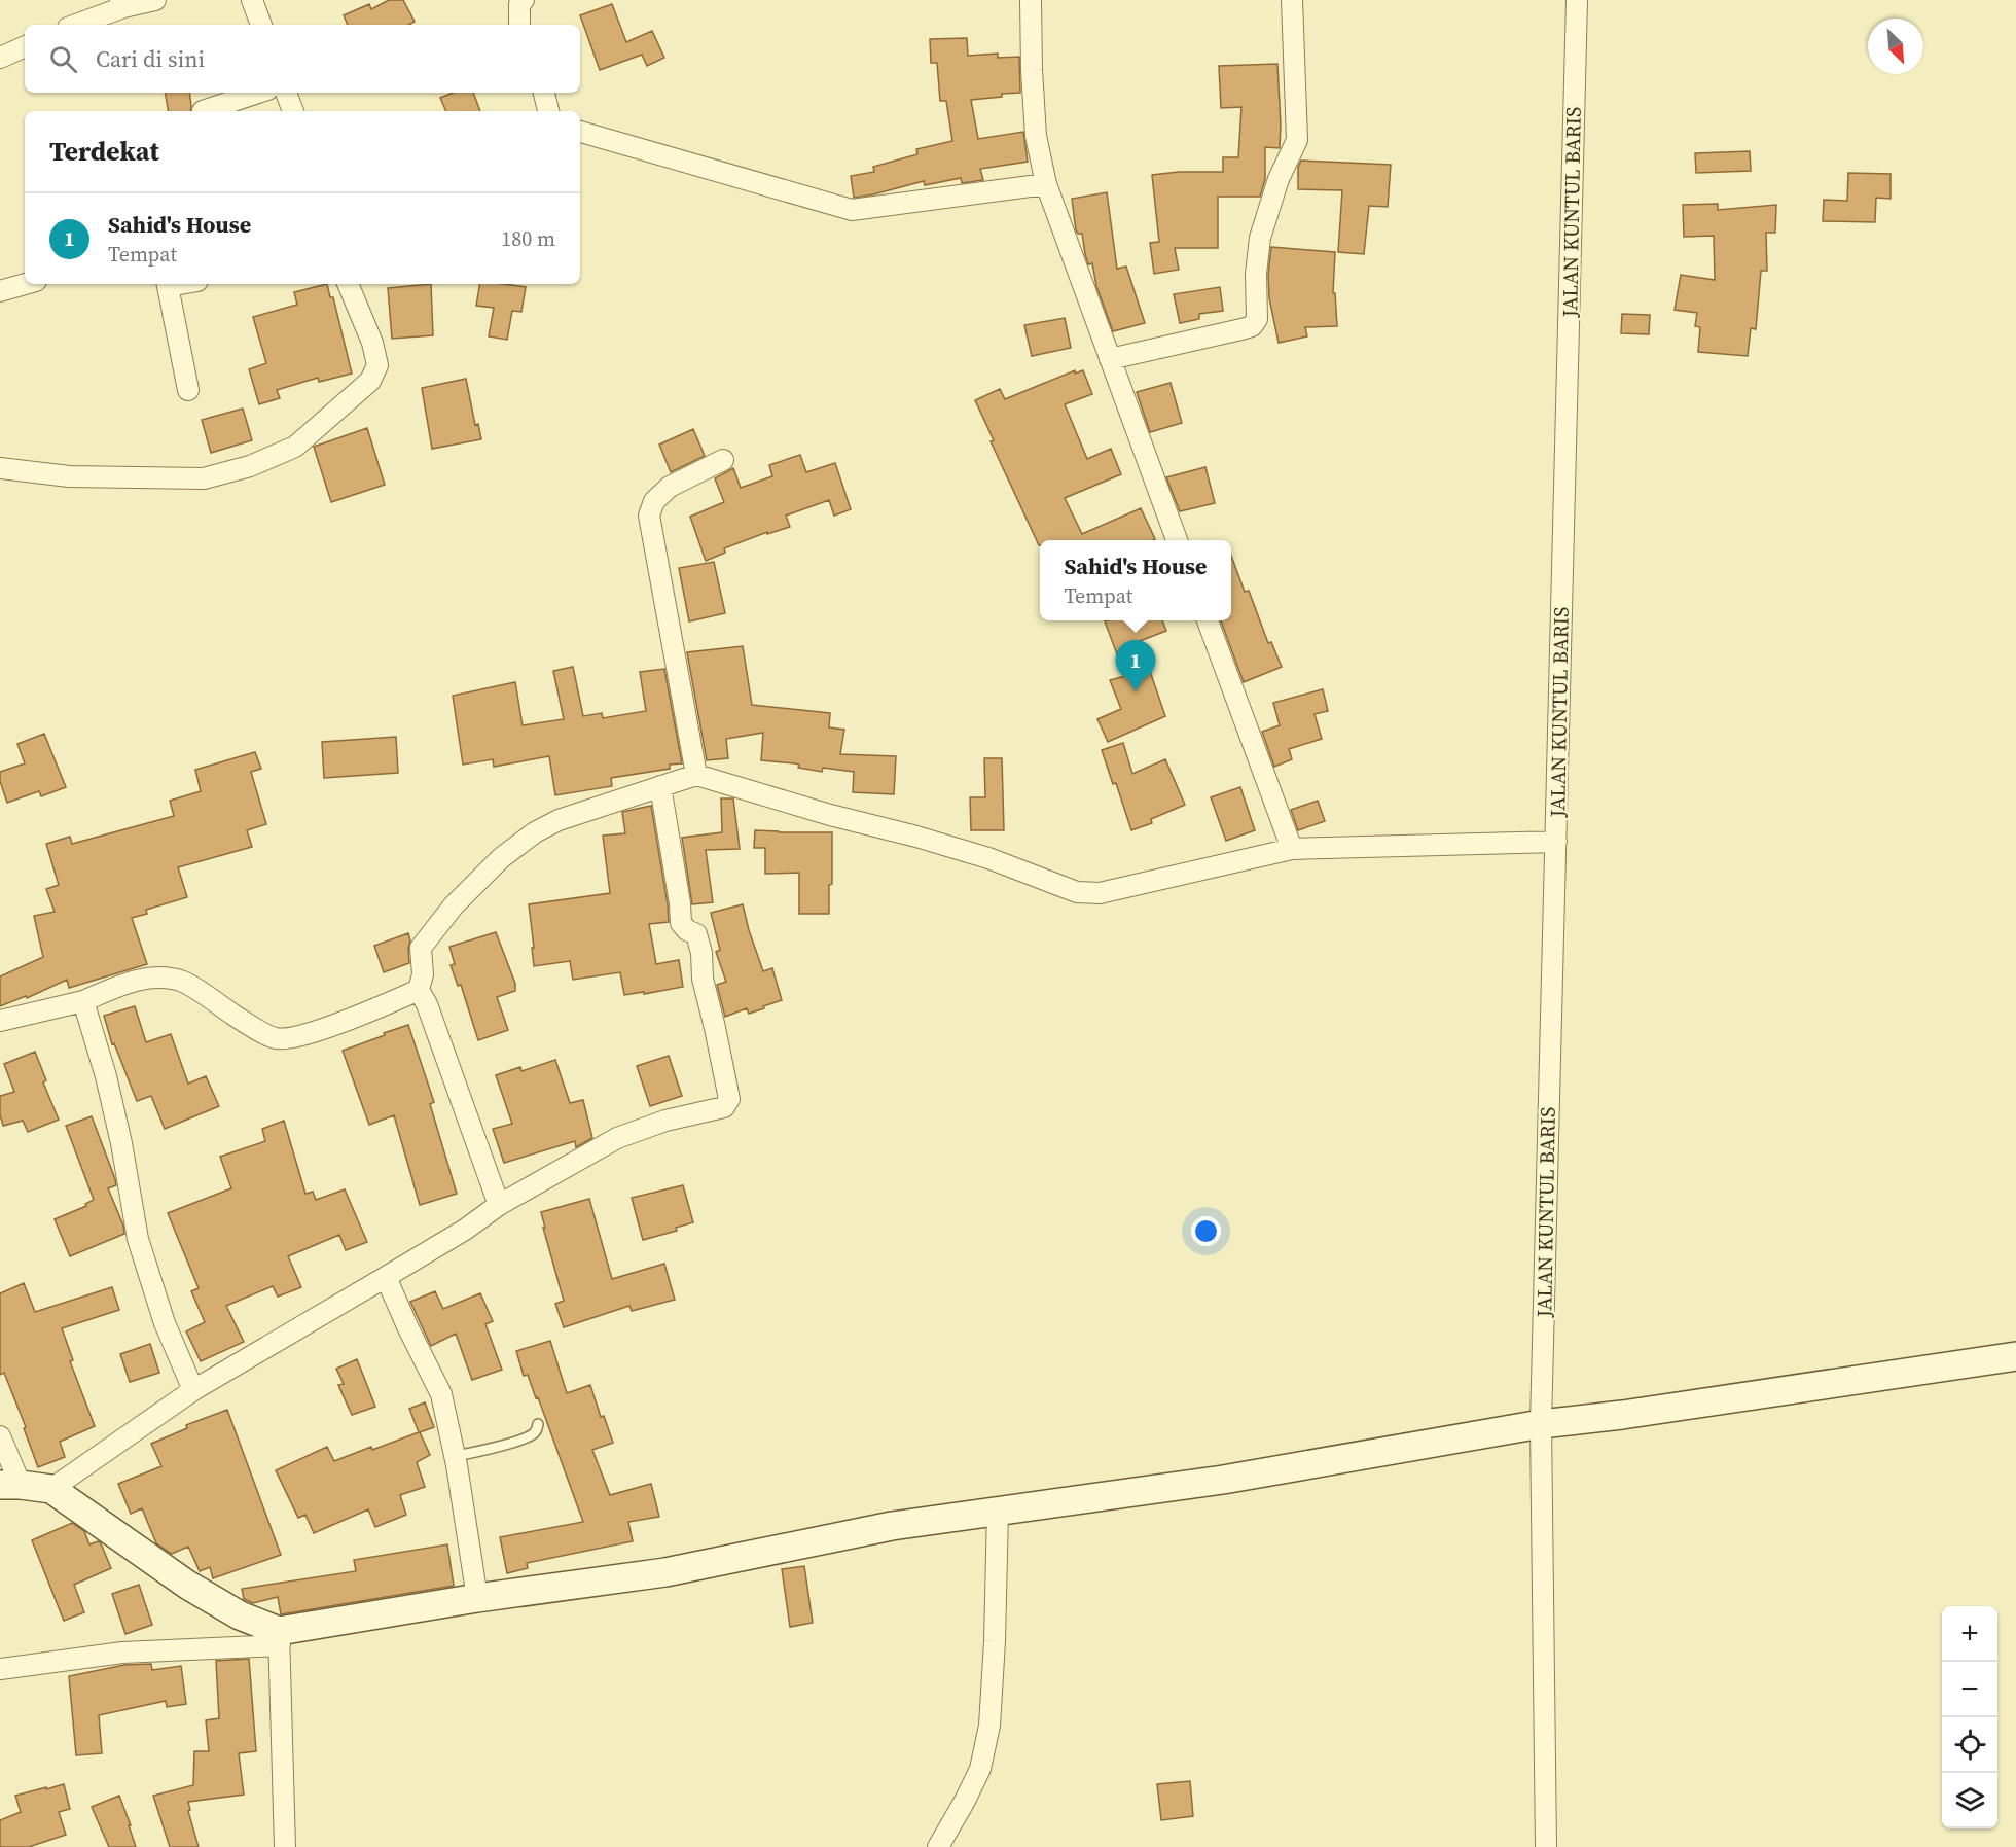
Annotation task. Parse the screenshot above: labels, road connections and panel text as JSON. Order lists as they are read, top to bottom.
{
  "streets": {
    "street": ["JALAN KUNTUL BARIS"]
  },
  "north": "bottom right",
  "page": {
    "search": "Cari di sini",
    "heading": "Terdekat",
    "list": [
      {
        "mark": "1",
        "name": "Sahid's House",
        "note": "Tempat",
        "value": "180 m"
      }
    ],
    "popup": ["Sahid's House", "Tempat"],
    "pins": "1",
    "map_buttons": ["+", "−"]
  }
}
